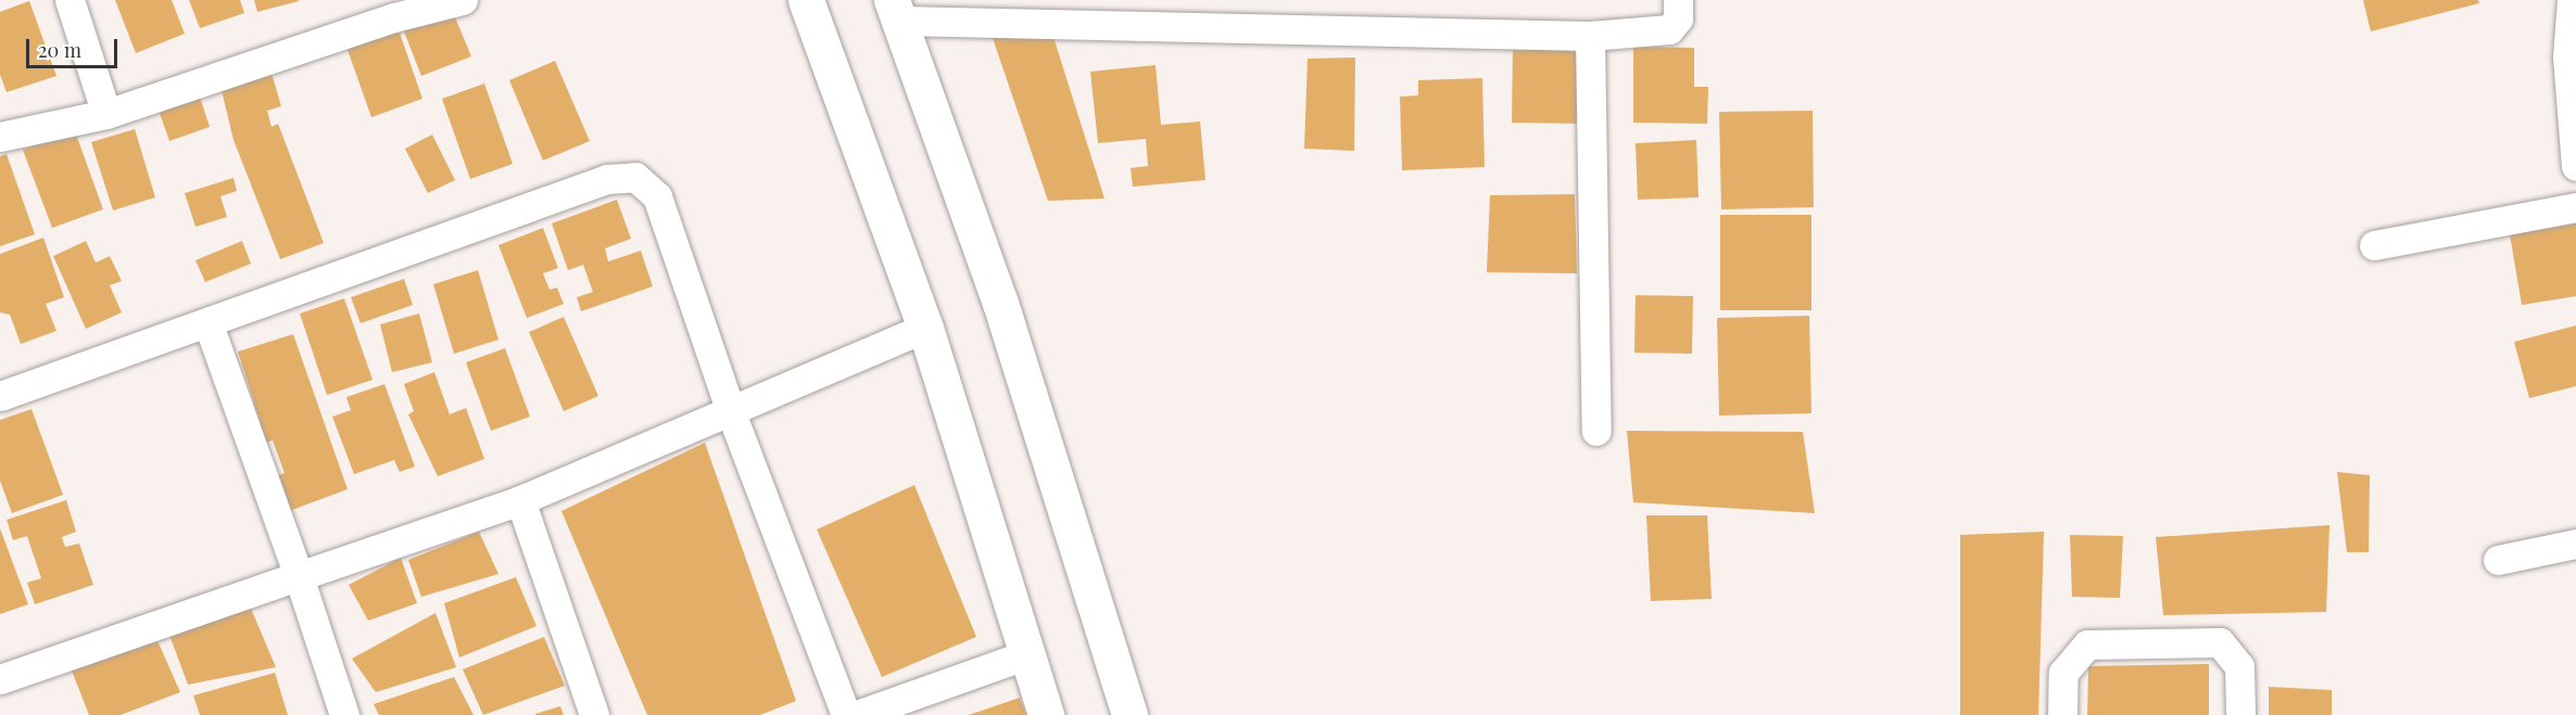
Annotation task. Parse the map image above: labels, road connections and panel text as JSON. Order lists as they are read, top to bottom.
{
  "scale_bar": "20 m"
}
